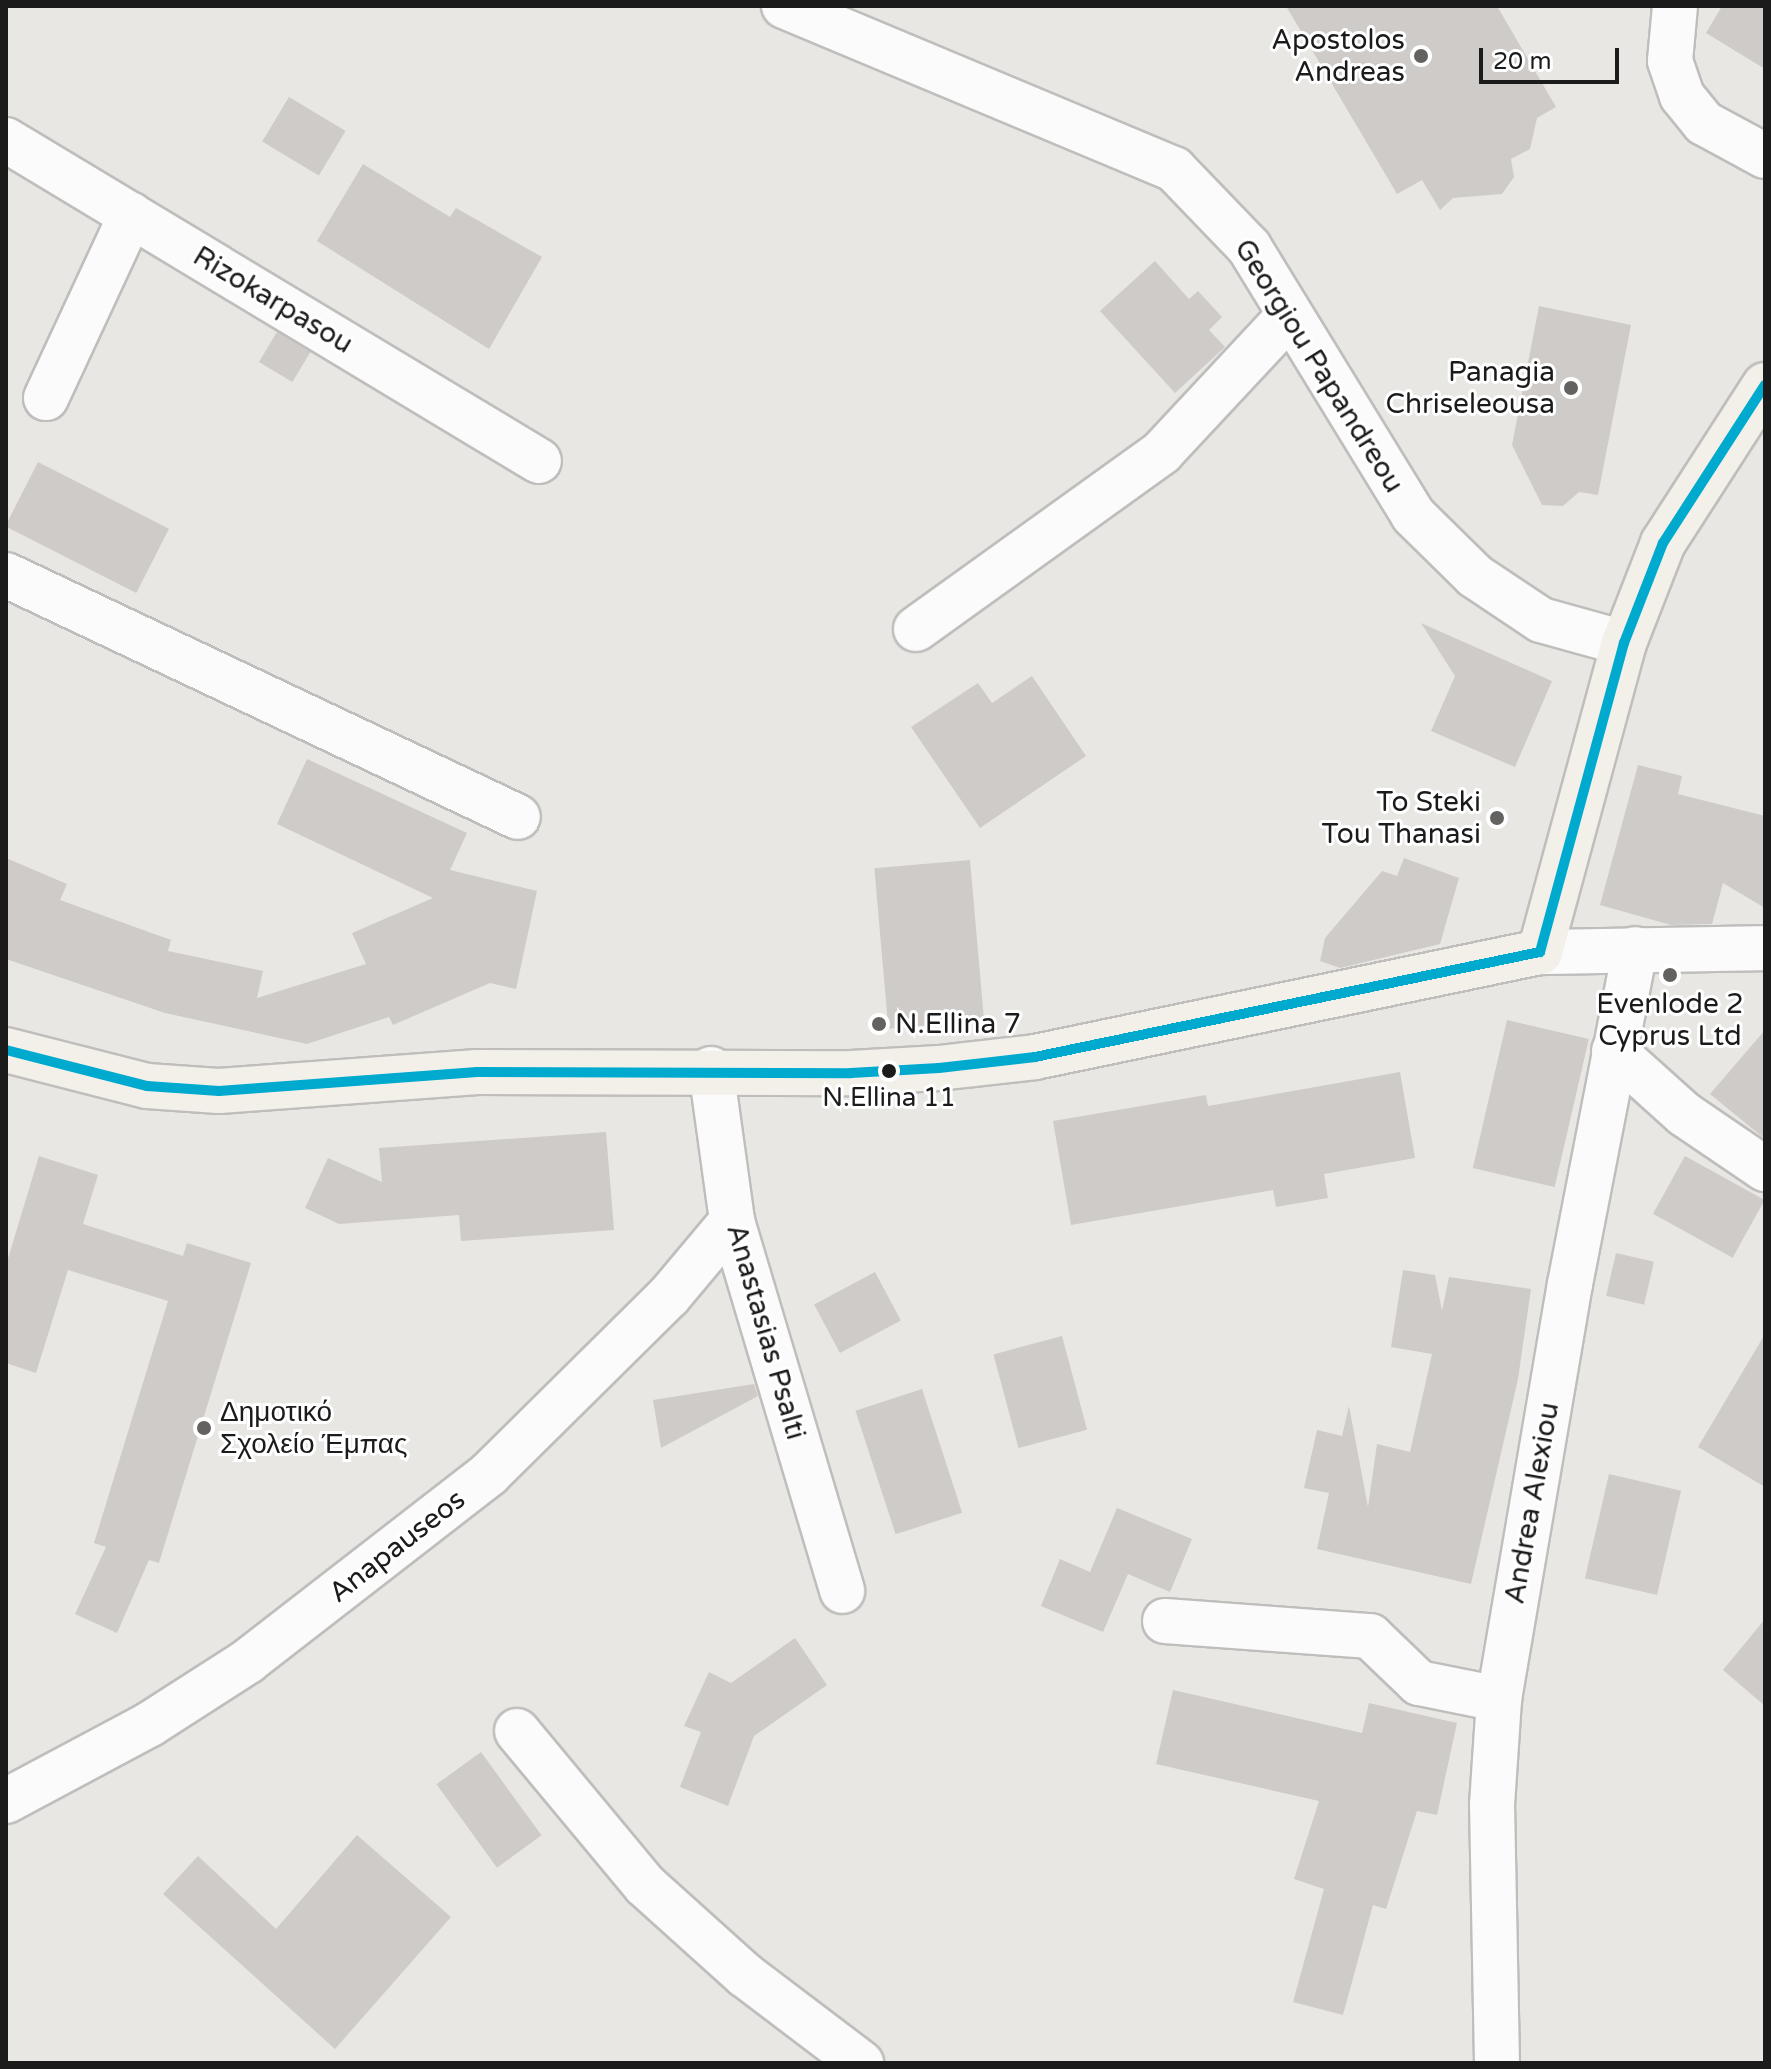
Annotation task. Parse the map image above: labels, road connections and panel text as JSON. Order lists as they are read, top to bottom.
{
  "streets": {
    "street": [
      "Rizokarpasou",
      "Georgiou Papandreou",
      "Anastasias Psalti",
      "Andrea Alexiou",
      "Anapauseos"
    ]
  },
  "crossings": [
    ["Anastasias Psalti", "Anapauseos"]
  ],
  "places": [
    "Apostolos Andreas",
    "Panagia Chriseleousa",
    "To Steki Tou Thanasi",
    "Evenlode 2 Cyprus Ltd",
    "N.Ellina 7",
    "N.Ellina 11",
    "Δημοτικό Σχολείο Έμπας"
  ],
  "scale_bar": "20 m"
}
